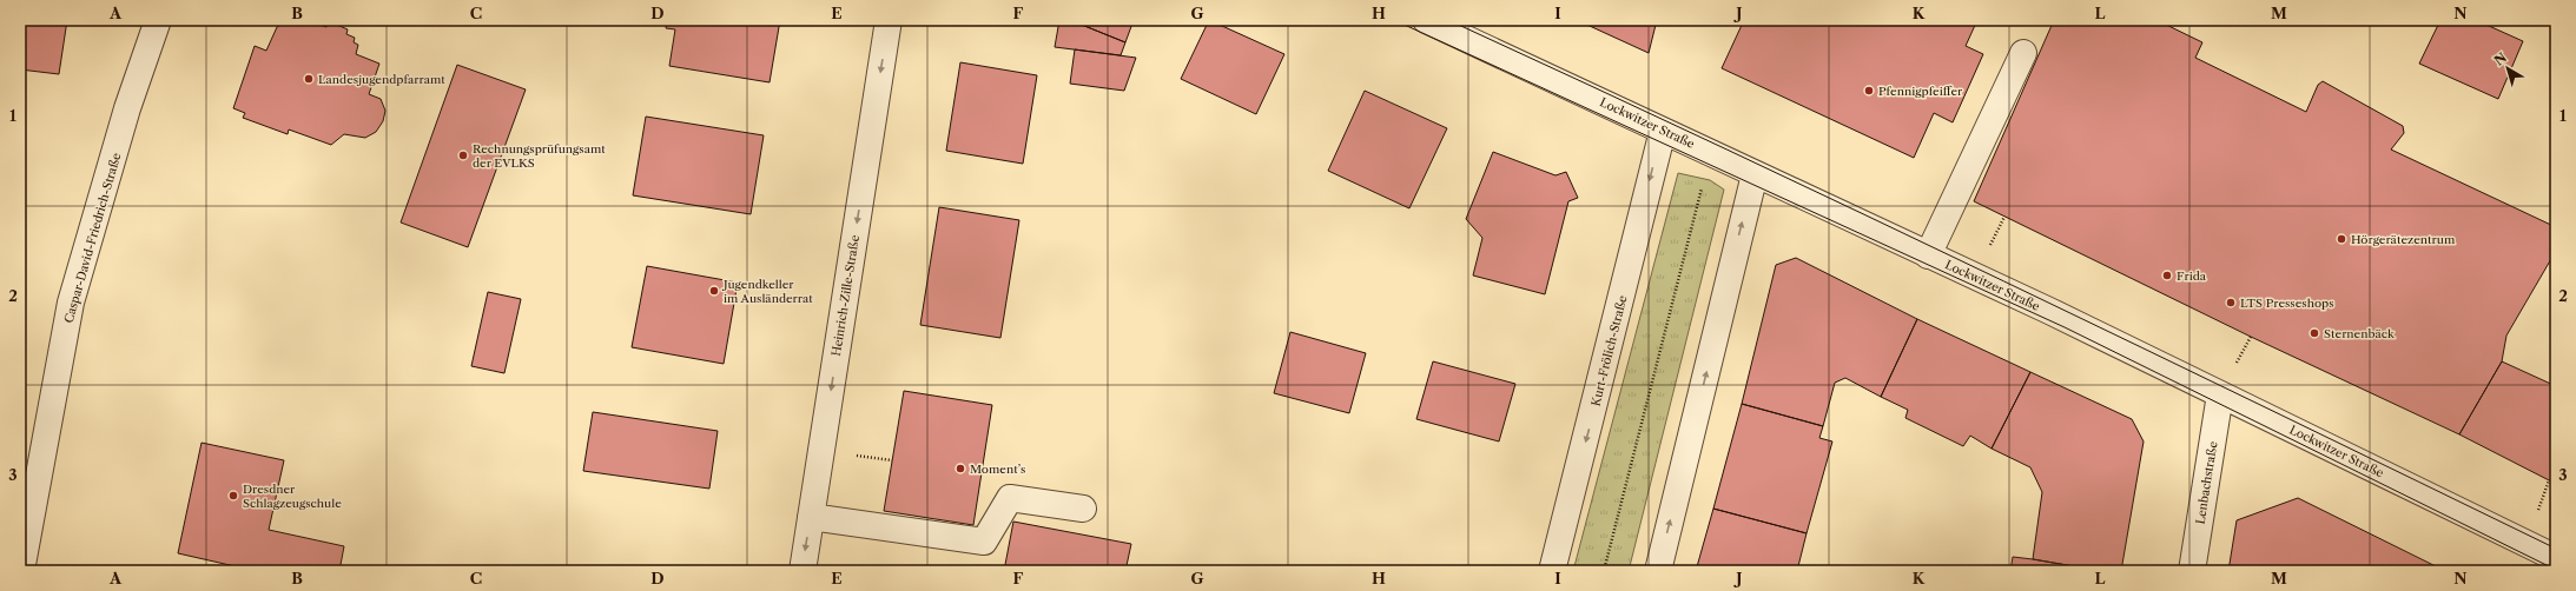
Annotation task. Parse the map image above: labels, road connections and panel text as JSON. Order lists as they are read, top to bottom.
{
  "streets": {
    "street": [
      "Lockwitzer Straße",
      "Caspar-David-Friedrich-Straße",
      "Heinrich-Zille-Straße",
      "Kurt-Frölich-Straße",
      "Lenbachstraße"
    ]
  },
  "crossings": [
    ["Lockwitzer Straße", "Kurt-Frölich-Straße"],
    ["Lockwitzer Straße", "Lenbachstraße"]
  ],
  "one_way": ["Heinrich-Zille-Straße"],
  "places": [
    "Landesjugendpfarramt",
    "Pfennigpfeiffer",
    "Rechnungsprüfungsamt der EVLKS",
    "Hörgerätezentrum",
    "Frida",
    "Jugendkeller im Ausländerrat",
    "LTS Presseshops",
    "Sternenbäck",
    "Moment’s",
    "Dresdner Schlagzeugschule"
  ],
  "north": "top left",
  "grid": {
    "columns": [
      "A",
      "B",
      "C",
      "D",
      "E",
      "F",
      "G",
      "H",
      "I",
      "J",
      "K",
      "L",
      "M",
      "N"
    ],
    "rows": ["1", "2", "3"]
  }
}
